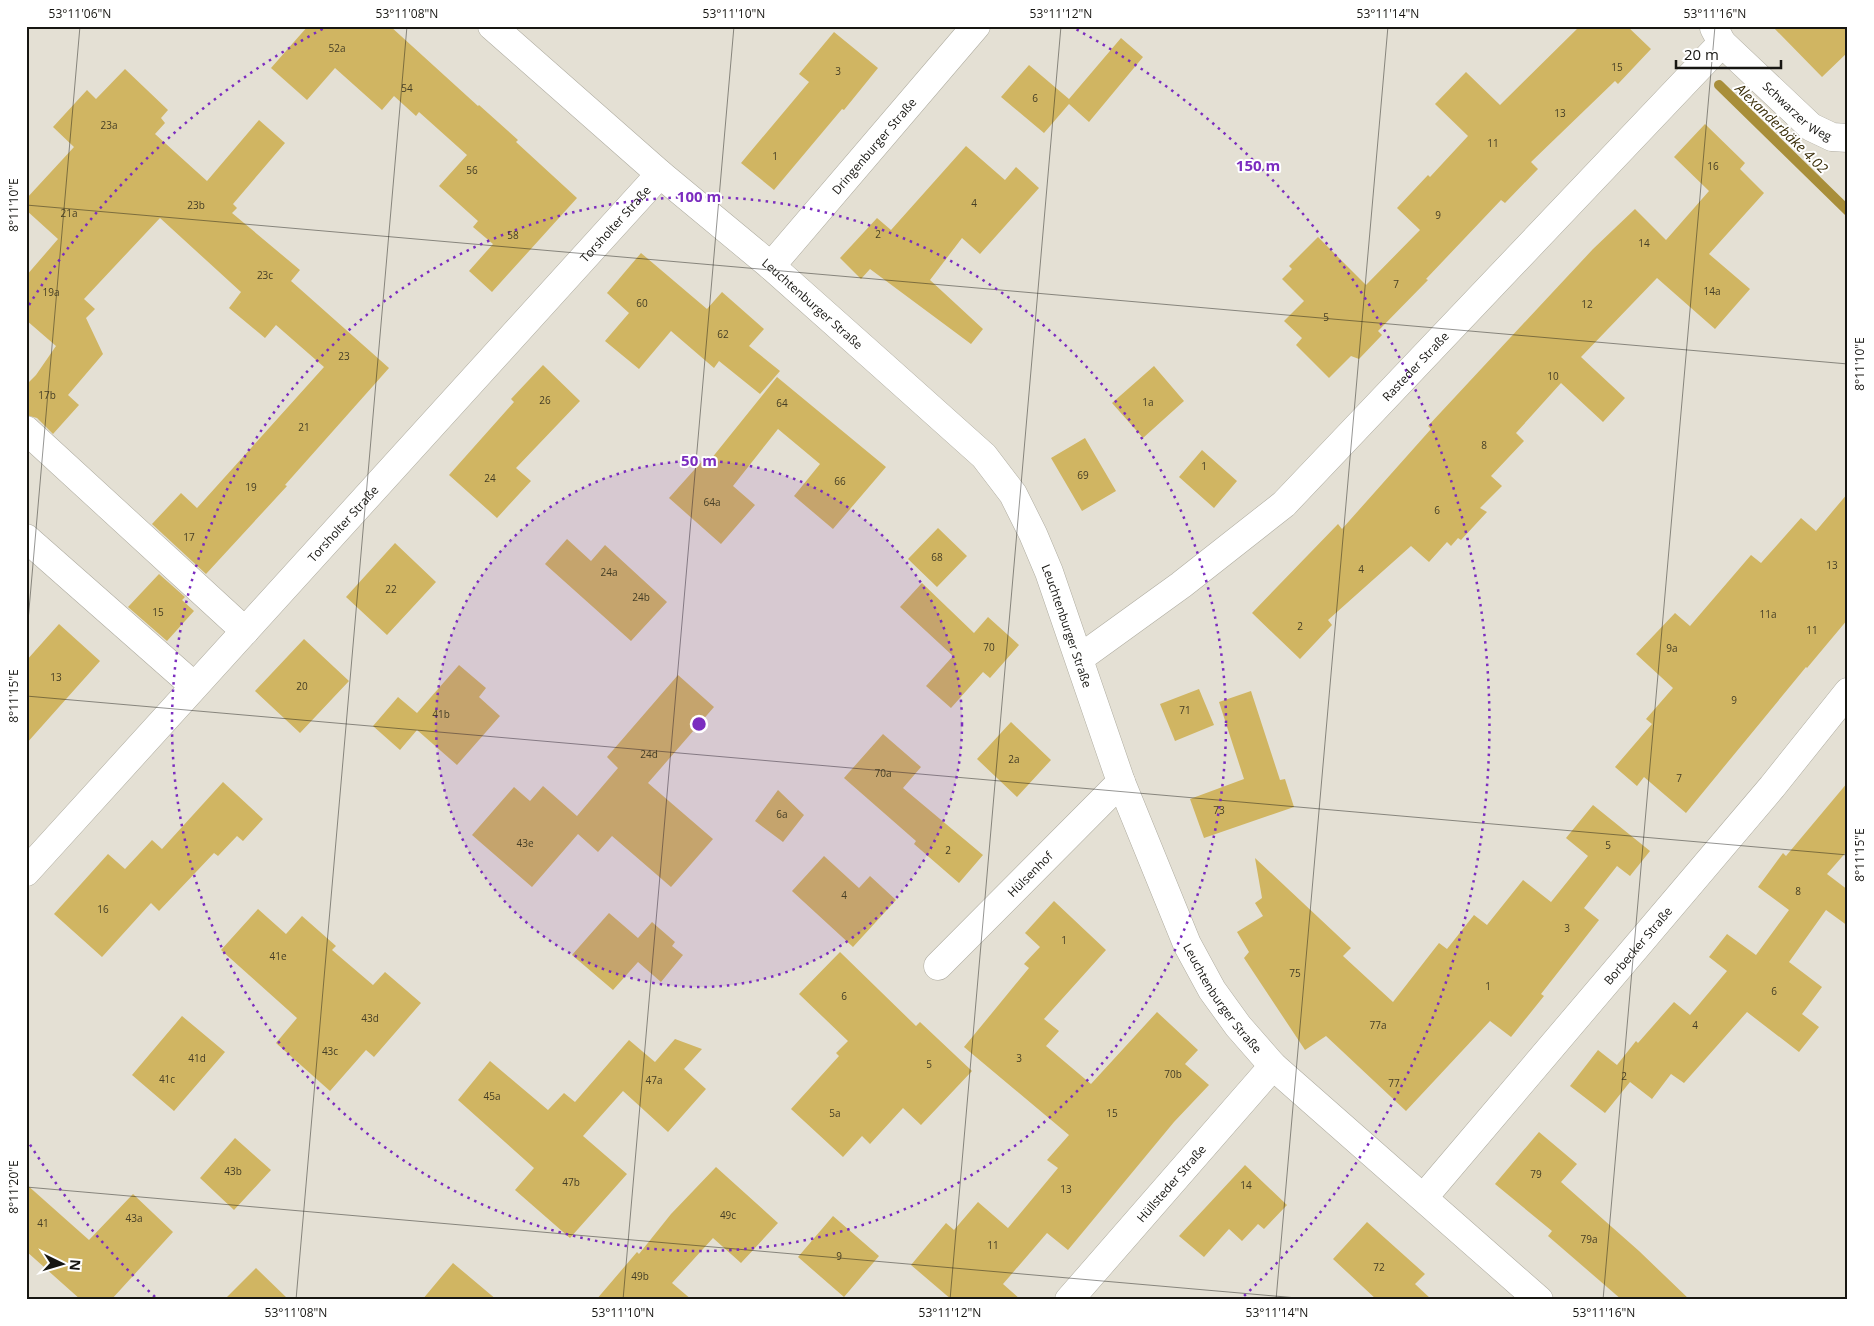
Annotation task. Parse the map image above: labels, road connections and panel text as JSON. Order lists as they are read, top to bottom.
{
  "streets": {
    "street": [
      "Schwarzer Weg",
      "Dringenburger Straße",
      "Torsholter Straße",
      "Leuchtenburger Straße",
      "Rasteder Straße",
      "Hülsenhof",
      "Borbecker Straße",
      "Hüllsteder Straße"
    ]
  },
  "crossings": [
    ["Schwarzer Weg", "Rasteder Straße"],
    ["Dringenburger Straße", "Leuchtenburger Straße"],
    ["Torsholter Straße", "Leuchtenburger Straße"],
    ["Leuchtenburger Straße", "Rasteder Straße"],
    ["Leuchtenburger Straße", "Hülsenhof"],
    ["Leuchtenburger Straße", "Borbecker Straße"],
    ["Leuchtenburger Straße", "Hüllsteder Straße"]
  ],
  "water": ["Alexanderbäke 4.02"],
  "house_numbers": [
    "52a",
    "15",
    "3",
    "54",
    "6",
    "13",
    "23a",
    "11",
    "1",
    "16",
    "56",
    "4",
    "23b",
    "21a",
    "9",
    "2",
    "58",
    "14",
    "23c",
    "7",
    "14a",
    "19a",
    "60",
    "12",
    "5",
    "62",
    "23",
    "10",
    "17b",
    "26",
    "1a",
    "64",
    "21",
    "8",
    "1",
    "69",
    "24",
    "66",
    "19",
    "64a",
    "6",
    "17",
    "68",
    "13",
    "4",
    "24a",
    "22",
    "24b",
    "15",
    "11a",
    "2",
    "11",
    "70",
    "9a",
    "13",
    "20",
    "9",
    "71",
    "41b",
    "24d",
    "2a",
    "70a",
    "7",
    "73",
    "6a",
    "43e",
    "5",
    "2",
    "8",
    "4",
    "16",
    "3",
    "1",
    "41e",
    "75",
    "1",
    "6",
    "6",
    "43d",
    "77a",
    "4",
    "43c",
    "41d",
    "3",
    "5",
    "70b",
    "2",
    "41c",
    "47a",
    "77",
    "45a",
    "5a",
    "15",
    "43b",
    "79",
    "47b",
    "14",
    "13",
    "49c",
    "43a",
    "41",
    "79a",
    "11",
    "9",
    "72",
    "49b"
  ],
  "scale_bar": "20 m",
  "north": "right",
  "coordinates": [
    "53°11'06\"N",
    "53°11'08\"N",
    "53°11'10\"N",
    "53°11'12\"N",
    "53°11'14\"N",
    "53°11'16\"N",
    "8°11'10\"E",
    "8°11'15\"E",
    "8°11'20\"E"
  ],
  "rings": ["150 m", "100 m", "50 m"]
}
